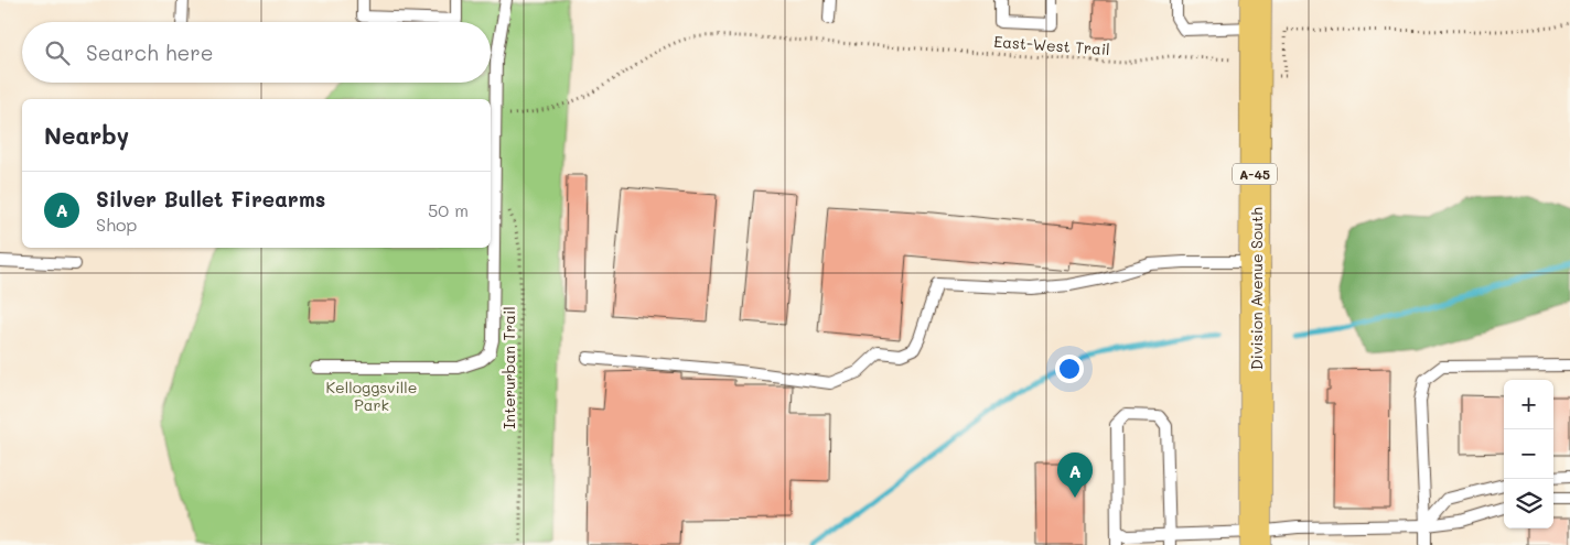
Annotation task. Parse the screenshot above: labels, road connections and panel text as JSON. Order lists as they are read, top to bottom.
{
  "streets": {
    "main road": ["A-45", "Division Avenue South"],
    "path": ["East-West Trail", "Interurban Trail"]
  },
  "crossings": [
    ["East-West Trail", "Division Avenue South"]
  ],
  "parks": ["Kelloggsville Park"],
  "page": {
    "search": "Search here",
    "heading": "Nearby",
    "list": [
      {
        "mark": "A",
        "name": "Silver Bullet Firearms",
        "note": "Shop",
        "value": "50 m"
      }
    ],
    "map_buttons": ["+", "−"],
    "pins": "A"
  }
}
